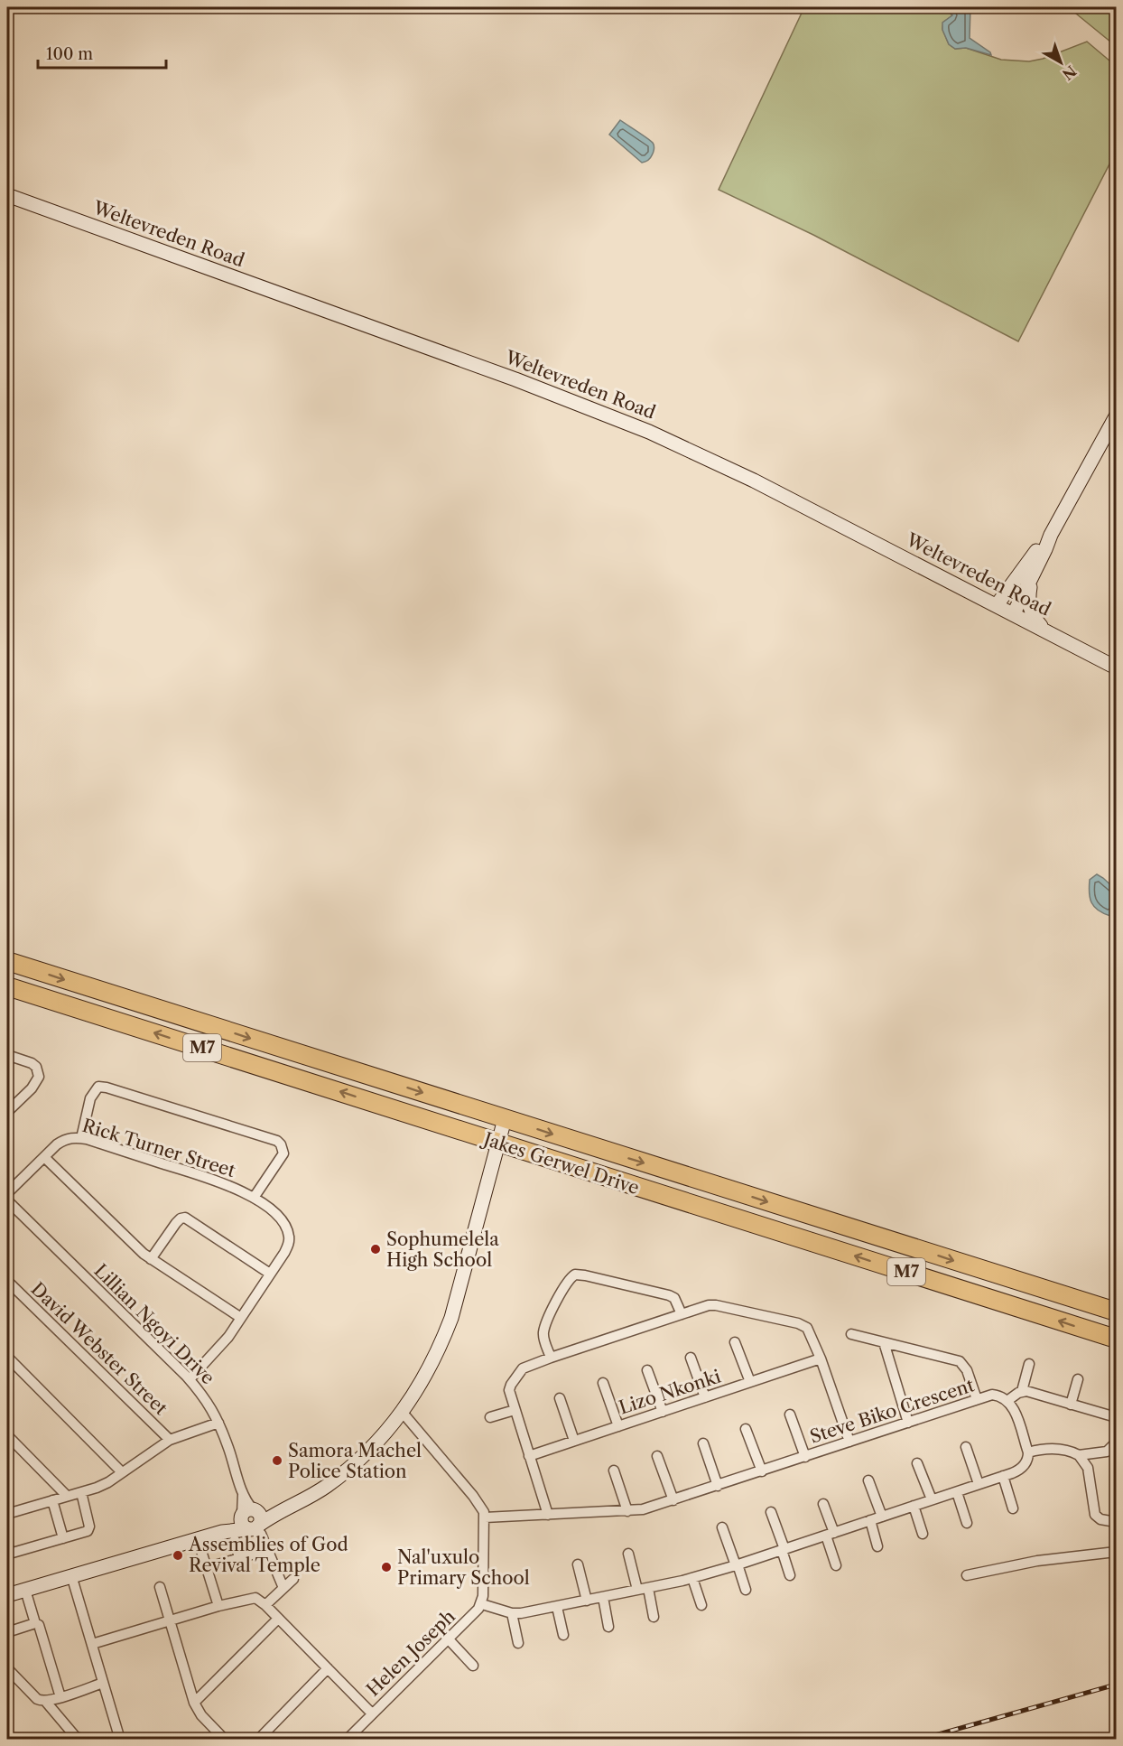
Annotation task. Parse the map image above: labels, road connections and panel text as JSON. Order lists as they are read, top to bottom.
{
  "streets": {
    "highway": ["M7", "Jakes Gerwel Drive"],
    "street": [
      "Weltevreden Road",
      "Rick Turner Street",
      "Lillian Ngoyi Drive",
      "David Webster Street",
      "Lizo Nkonki",
      "Steve Biko Crescent",
      "Helen Joseph"
    ]
  },
  "crossings": [
    ["Rick Turner Street", "Lillian Ngoyi Drive"]
  ],
  "places": [
    "Sophumelela High School",
    "Samora Machel Police Station",
    "Assemblies of God Revival Temple",
    "Nal'uxulo Primary School"
  ],
  "scale_bar": "100 m",
  "north": "bottom right"
}
